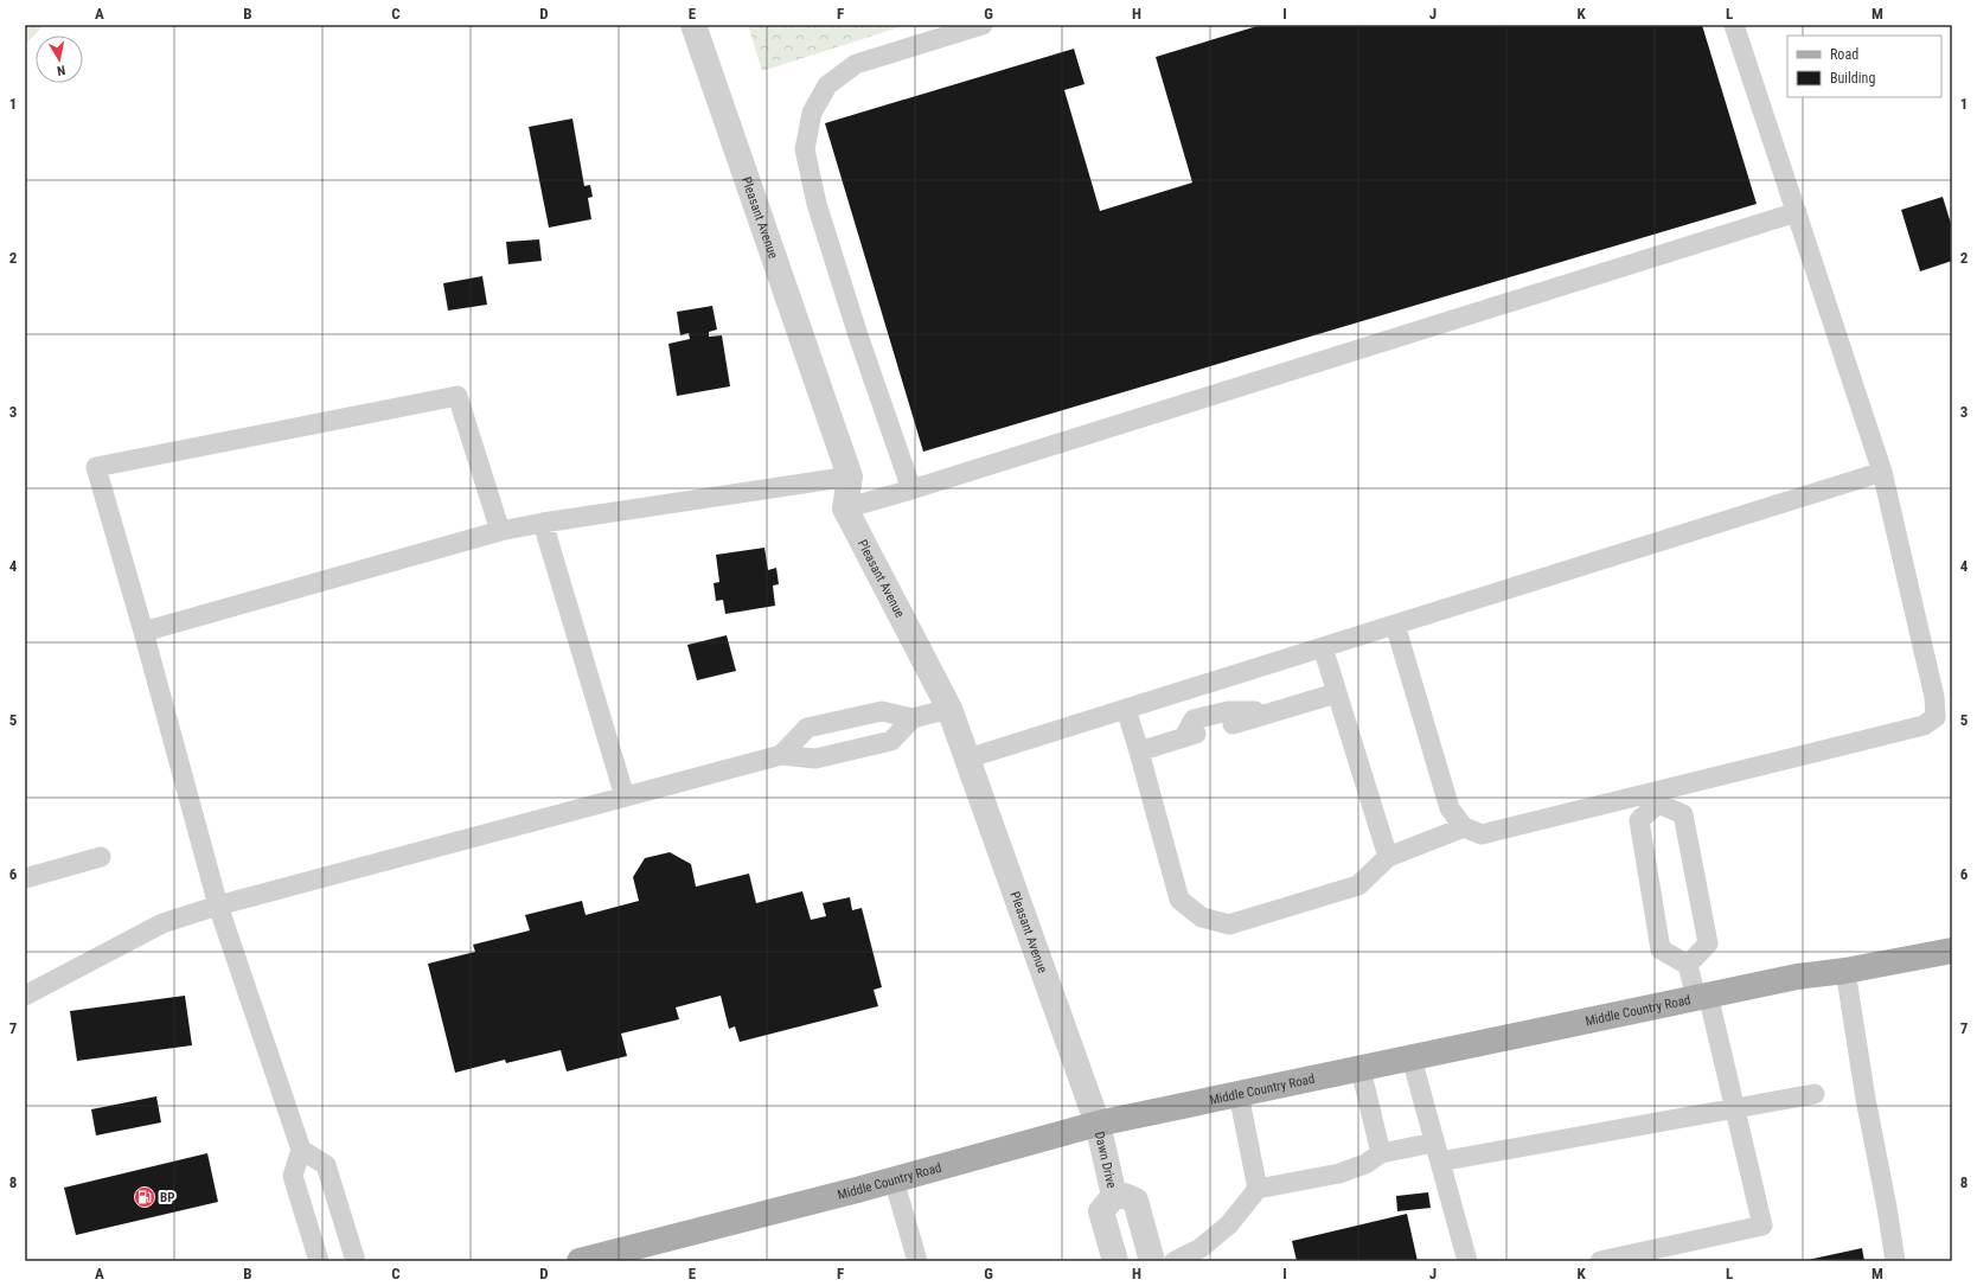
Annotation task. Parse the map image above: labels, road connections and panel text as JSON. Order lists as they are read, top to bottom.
{
  "streets": {
    "main road": ["Middle Country Road"],
    "street": ["Pleasant Avenue", "Dawn Drive"]
  },
  "crossings": [
    ["Pleasant Avenue", "Middle Country Road"],
    ["Pleasant Avenue", "Dawn Drive"],
    ["Middle Country Road", "Dawn Drive"]
  ],
  "places": {
    "fuel station": ["BP"]
  },
  "legend": ["Road", "Building"],
  "north": "bottom",
  "grid": {
    "columns": [
      "A",
      "B",
      "C",
      "D",
      "E",
      "F",
      "G",
      "H",
      "I",
      "J",
      "K",
      "L",
      "M"
    ],
    "rows": [
      "1",
      "2",
      "3",
      "4",
      "5",
      "6",
      "7",
      "8"
    ]
  }
}
